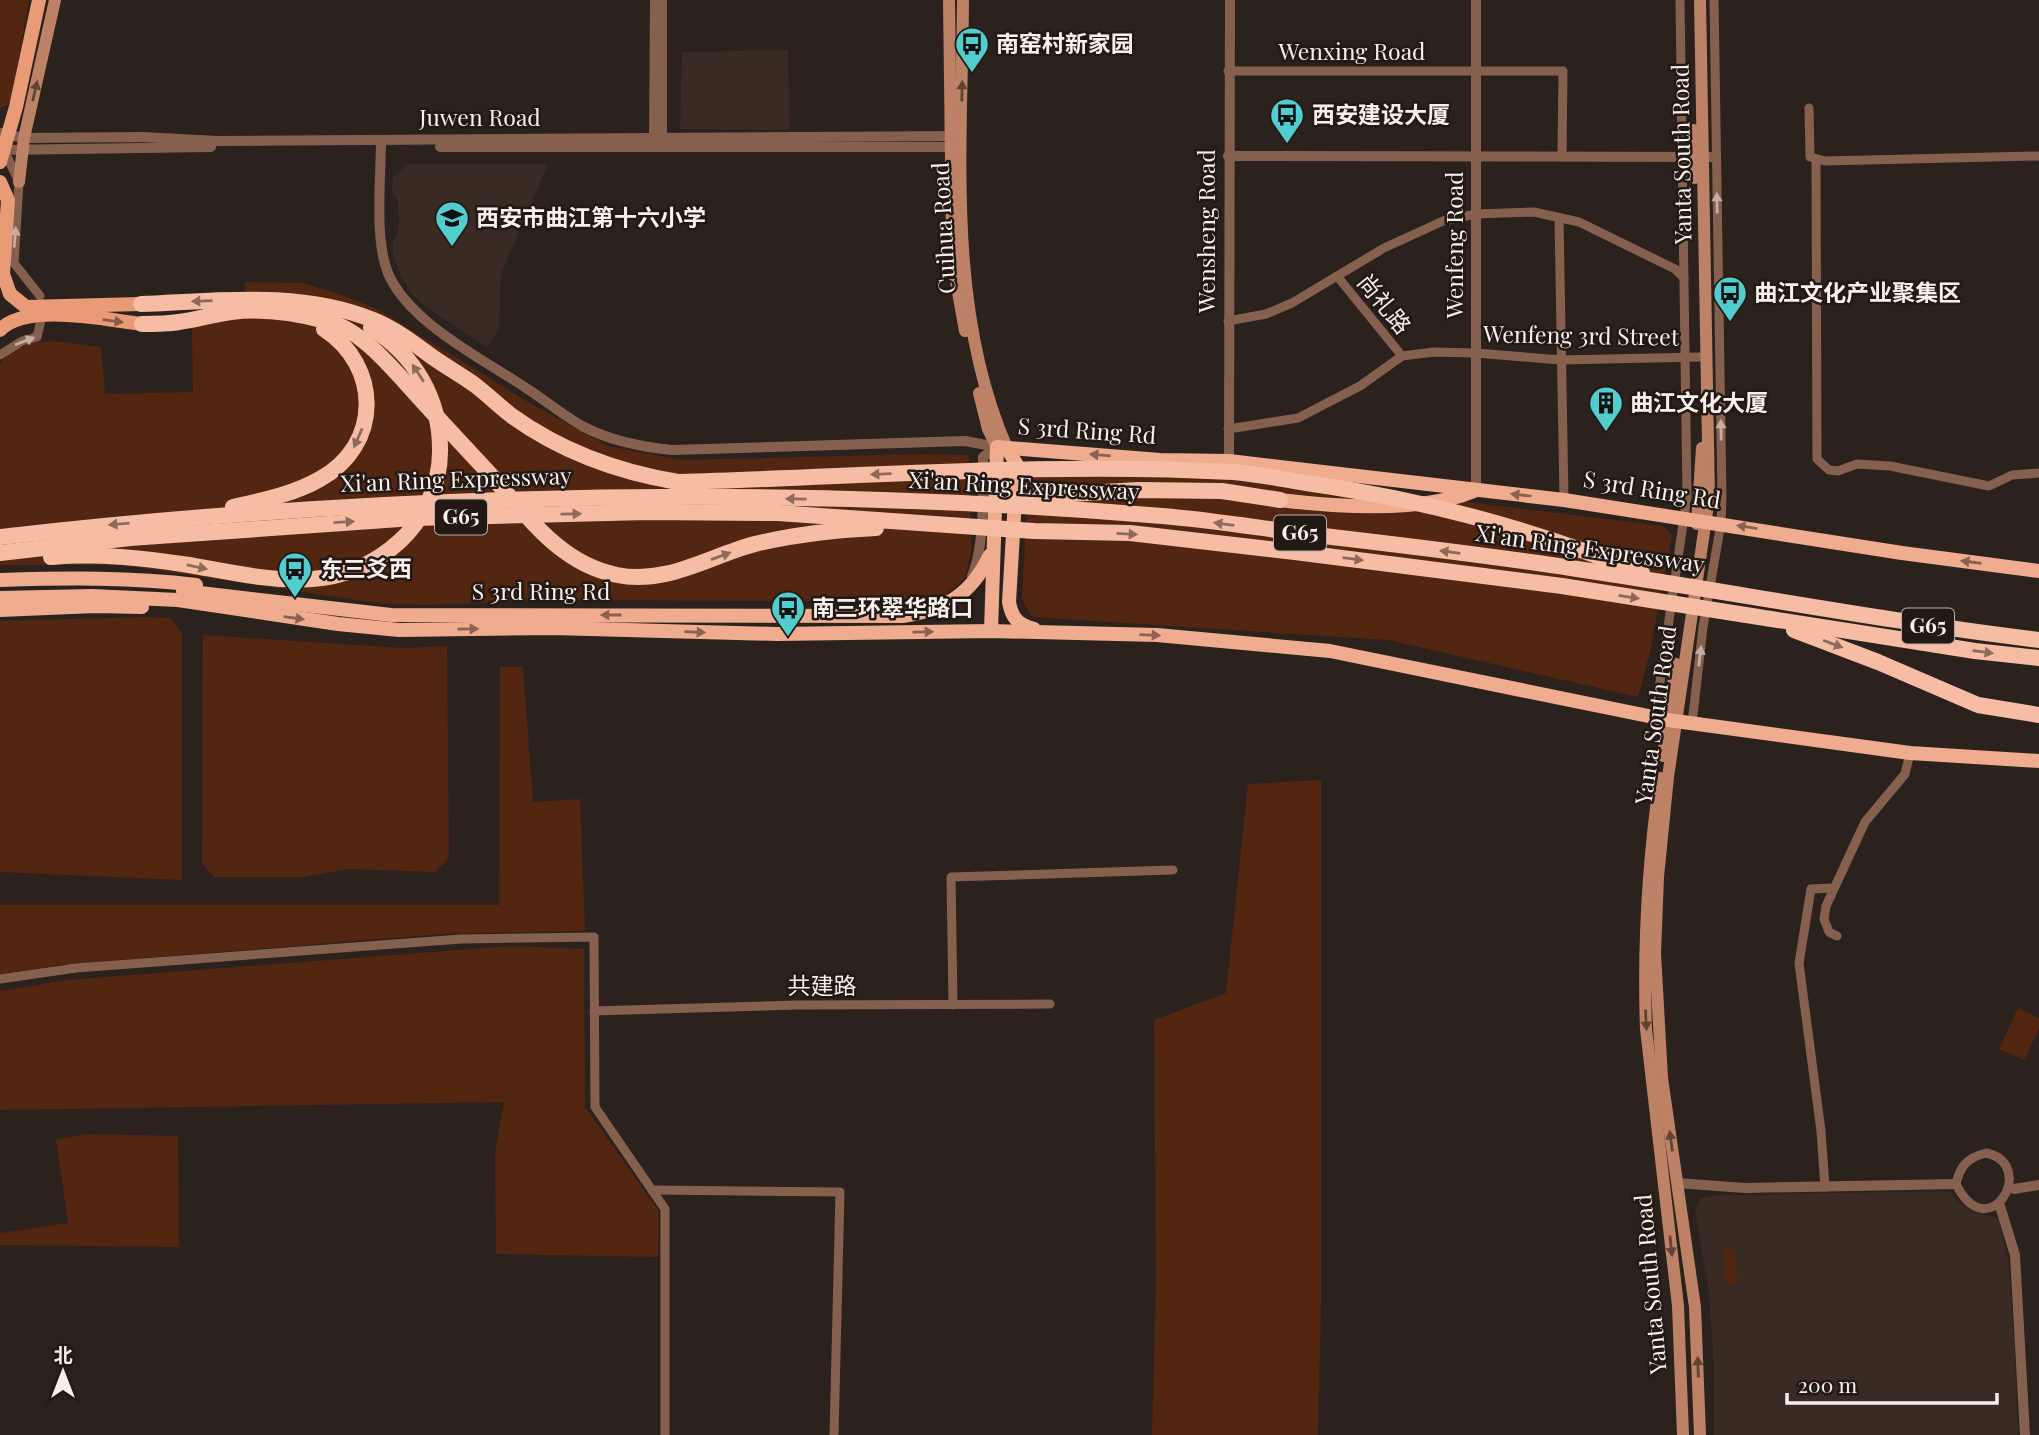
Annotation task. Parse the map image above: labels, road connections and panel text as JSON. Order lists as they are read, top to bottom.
{
  "streets": {
    "highway": ["S 3rd Ring Rd", "Xi'an Ring Expressway", "G65"],
    "main road": ["Yanta South Road", "Cuihua Road"],
    "street": [
      "Wenxing Road",
      "Juwen Road",
      "Wensheng Road",
      "Wenfeng Road",
      "尚礼路",
      "Wenfeng 3rd Street",
      "共建路"
    ]
  },
  "crossings": [
    ["Wenxing Road", "Wensheng Road"],
    ["Wenxing Road", "Wenfeng Road"],
    ["Juwen Road", "Cuihua Road"],
    ["Yanta South Road", "Wenfeng 3rd Street"],
    ["Yanta South Road", "S 3rd Ring Rd"],
    ["Cuihua Road", "S 3rd Ring Rd"],
    ["Wensheng Road", "Wenfeng 3rd Street"],
    ["Wensheng Road", "S 3rd Ring Rd"],
    ["Wenfeng Road", "Wenfeng 3rd Street"],
    ["Wenfeng Road", "S 3rd Ring Rd"],
    ["尚礼路", "Wenfeng 3rd Street"]
  ],
  "places": {
    "bus stop": [
      "南窑村新家园",
      "西安建设大厦",
      "曲江文化产业聚集区",
      "东三爻西",
      "南三环翠华路口"
    ],
    "school or university": ["西安市曲江第十六小学"],
    "building": ["曲江文化大厦"]
  },
  "scale_bar": "200 m",
  "north": "top"
}
